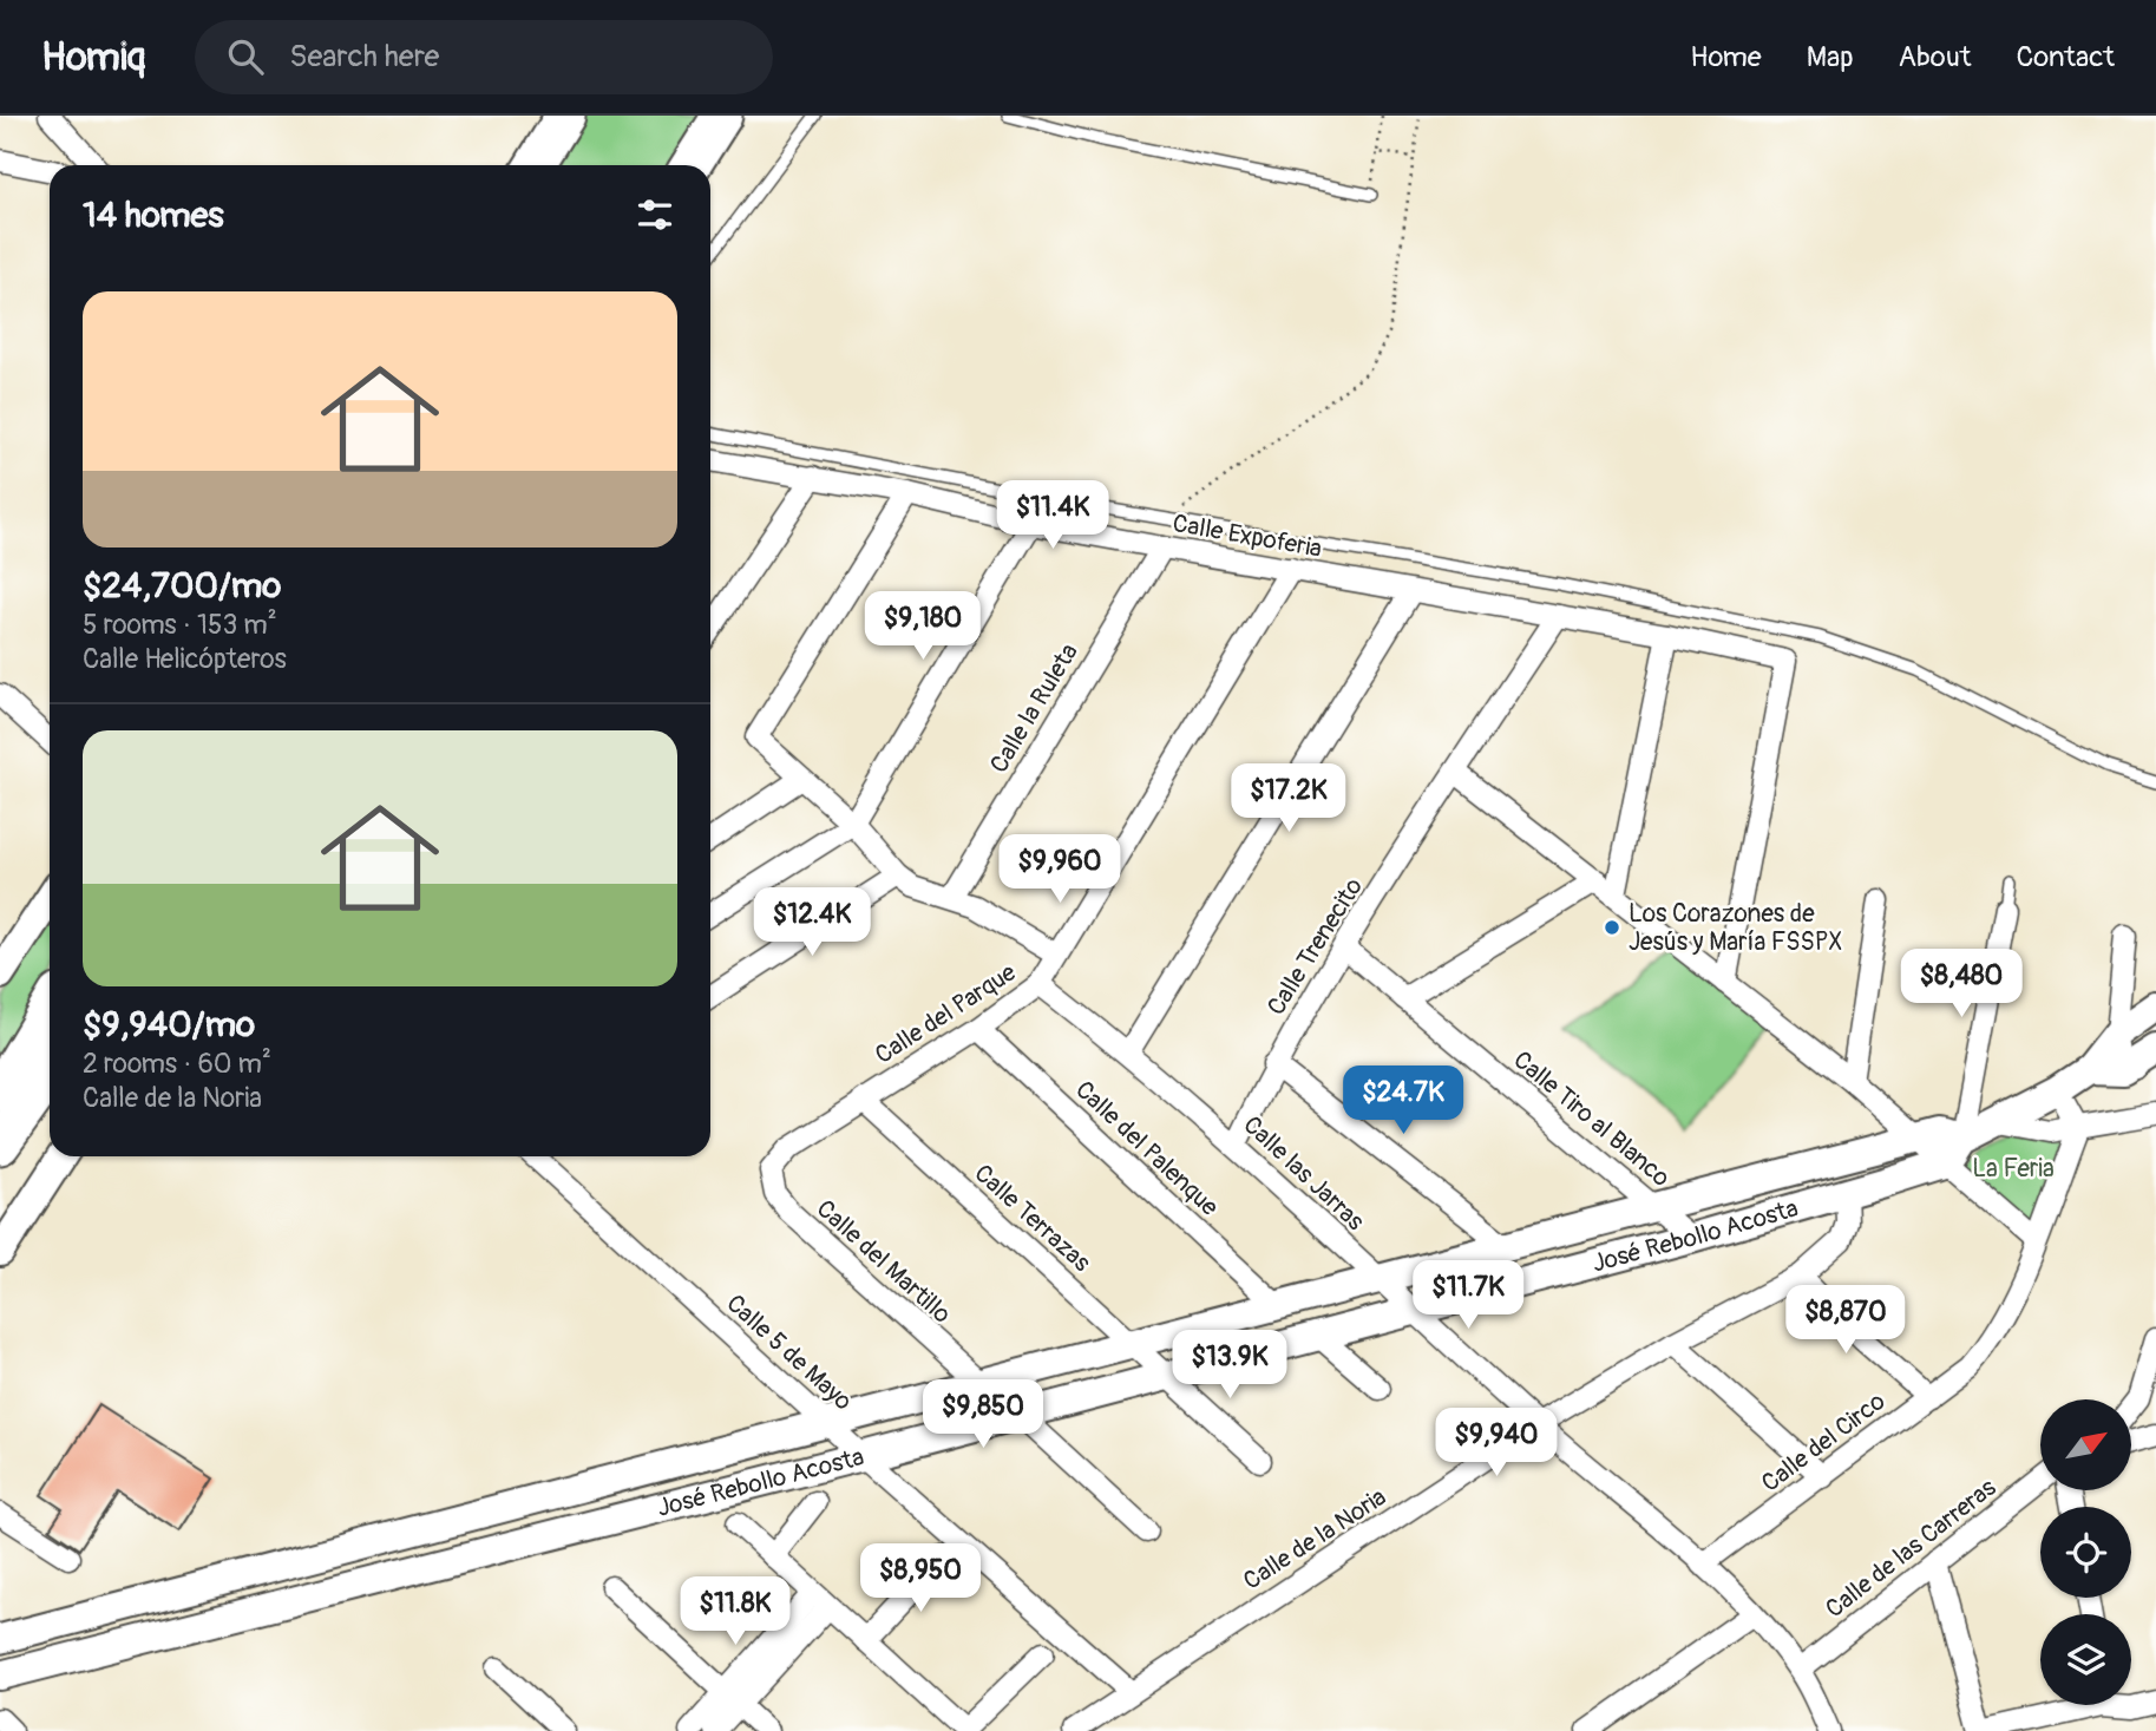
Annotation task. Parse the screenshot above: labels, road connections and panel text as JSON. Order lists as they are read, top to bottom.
{
  "streets": {
    "main road": ["José Rebollo Acosta"],
    "street": [
      "Calle Expoferia",
      "Calle la Ruleta",
      "Calle Trenecito",
      "Calle del Parque",
      "Calle Tiro al Blanco",
      "Calle del Palenque",
      "Calle las Jarras",
      "Calle Terrazas",
      "Calle del Martillo",
      "Calle 5 de Mayo",
      "Calle del Circo",
      "Calle de la Noria",
      "Calle de las Carreras"
    ]
  },
  "crossings": [
    ["Calle Expoferia", "Calle la Ruleta"],
    ["Calle Expoferia", "Calle Trenecito"],
    ["Calle Expoferia", "Calle del Parque"],
    ["Calle Trenecito", "Calle Tiro al Blanco"],
    ["Calle Trenecito", "Calle las Jarras"],
    ["Calle del Parque", "Calle del Palenque"],
    ["Calle del Parque", "Calle las Jarras"],
    ["Calle del Parque", "Calle Terrazas"],
    ["Calle del Parque", "Calle del Martillo"],
    ["Calle Tiro al Blanco", "José Rebollo Acosta"],
    ["Calle del Palenque", "José Rebollo Acosta"],
    ["Calle las Jarras", "José Rebollo Acosta"],
    ["Calle las Jarras", "Calle del Circo"],
    ["Calle las Jarras", "Calle de la Noria"],
    ["Calle las Jarras", "Calle de las Carreras"],
    ["Calle Terrazas", "José Rebollo Acosta"],
    ["José Rebollo Acosta", "Calle del Martillo"],
    ["José Rebollo Acosta", "Calle 5 de Mayo"],
    ["José Rebollo Acosta", "Calle de la Noria"],
    ["Calle 5 de Mayo", "Calle de la Noria"]
  ],
  "parks": ["La Feria"],
  "places": ["Los Corazones de Jesús y María FSSPX"],
  "north": "top right",
  "page": {
    "header": "Homiq",
    "search": "Search here",
    "nav": [
      "Home",
      "Map",
      "About",
      "Contact"
    ],
    "heading": "14 homes",
    "list": [
      {
        "name": "$24,700/mo",
        "note": "5 rooms · 153 m² · Calle Helicópteros"
      },
      {
        "name": "$9,940/mo",
        "note": "2 rooms · 60 m² · Calle de la Noria"
      }
    ],
    "price": [
      "$11.4K",
      "$9,180",
      "$17.2K",
      "$9,960",
      "$12.4K",
      "$8,480",
      "$24.7K",
      "$11.7K",
      "$8,870",
      "$13.9K",
      "$9,850",
      "$9,940",
      "$8,950",
      "$11.8K"
    ]
  }
}
